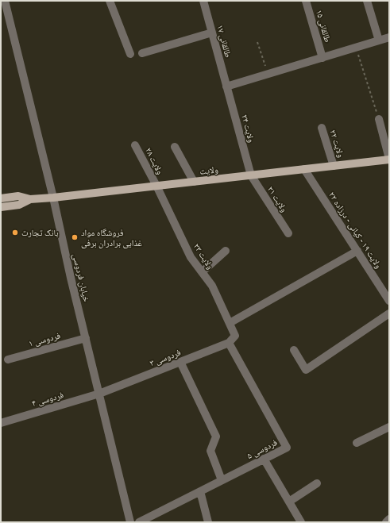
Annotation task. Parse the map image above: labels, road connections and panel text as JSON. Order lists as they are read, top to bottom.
{
  "streets": {
    "main road": ["ولایت"],
    "street": [
      "طالقانی ۱۵",
      "طالقانی ۱۷",
      "ولایت ۲۴",
      "ولایت ۲۲",
      "ولایت ۲۸",
      "ولایت ۲۱",
      "ولایت ۱۹ - کیانی - درزاده ۲۲",
      "ولایت ۲۳",
      "خیابان فردوسی",
      "فردوسی ۱",
      "فردوسی ۳",
      "فردوسی ۴",
      "فردوسی ۵"
    ]
  },
  "crossings": [
    ["طالقانی ۱۷", "ولایت ۲۴"],
    ["ولایت ۲۴", "ولایت"],
    ["ولایت ۲۴", "ولایت ۲۱"],
    ["ولایت ۲۲", "ولایت"],
    ["ولایت ۲۸", "ولایت"],
    ["ولایت ۲۸", "ولایت ۲۳"],
    ["ولایت", "ولایت ۲۱"],
    ["ولایت", "ولایت ۱۹ - کیانی - درزاده ۲۲"],
    ["ولایت", "ولایت ۲۳"],
    ["ولایت", "خیابان فردوسی"],
    ["ولایت ۲۳", "فردوسی ۳"],
    ["خیابان فردوسی", "فردوسی ۱"],
    ["خیابان فردوسی", "فردوسی ۳"],
    ["خیابان فردوسی", "فردوسی ۴"],
    ["فردوسی ۳", "فردوسی ۴"],
    ["فردوسی ۳", "فردوسی ۵"]
  ],
  "places": ["بانک تجارت", "فروشگاه مواد غذایی برادران برفی"]
}
